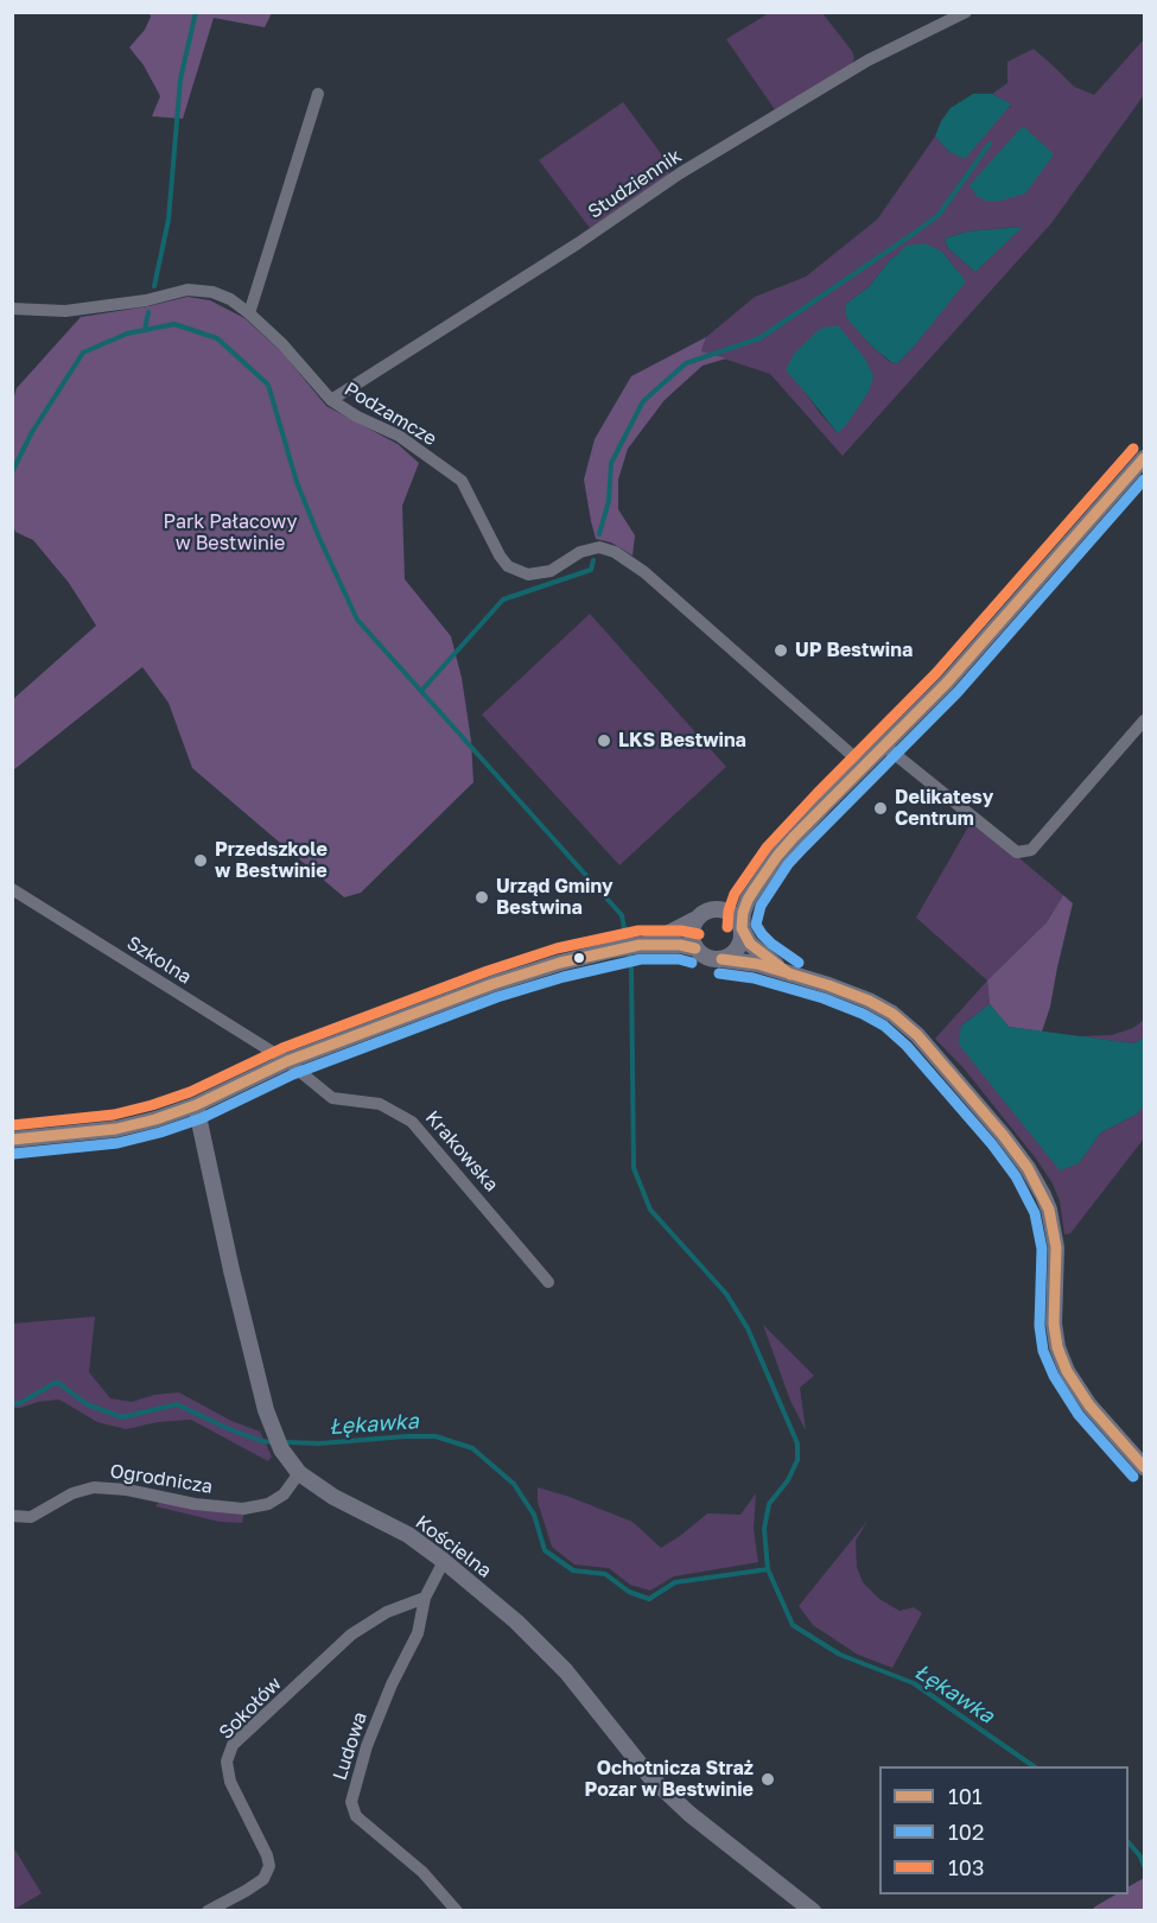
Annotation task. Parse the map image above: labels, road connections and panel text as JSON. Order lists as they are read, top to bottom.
{
  "streets": {
    "street": [
      "Studziennik",
      "Podzamcze",
      "Szkolna",
      "Krakowska",
      "Ogrodnicza",
      "Kościelna",
      "Sokołów",
      "Ludowa"
    ]
  },
  "crossings": [
    ["Studziennik", "Podzamcze"],
    ["Szkolna", "Krakowska"],
    ["Ogrodnicza", "Kościelna"],
    ["Kościelna", "Ludowa"],
    ["Sokołów", "Ludowa"]
  ],
  "water": ["Łękawka"],
  "parks": ["Park Pałacowy w Bestwinie"],
  "places": [
    "UP Bestwina",
    "LKS Bestwina",
    "Delikatesy Centrum",
    "Przedszkole w Bestwinie",
    "Urząd Gminy Bestwina",
    "Ochotnicza Straż Pozar w Bestwinie"
  ],
  "lines": ["transit line 103", "transit line 101", "transit line 102"],
  "legend": ["101", "102", "103"]
}
